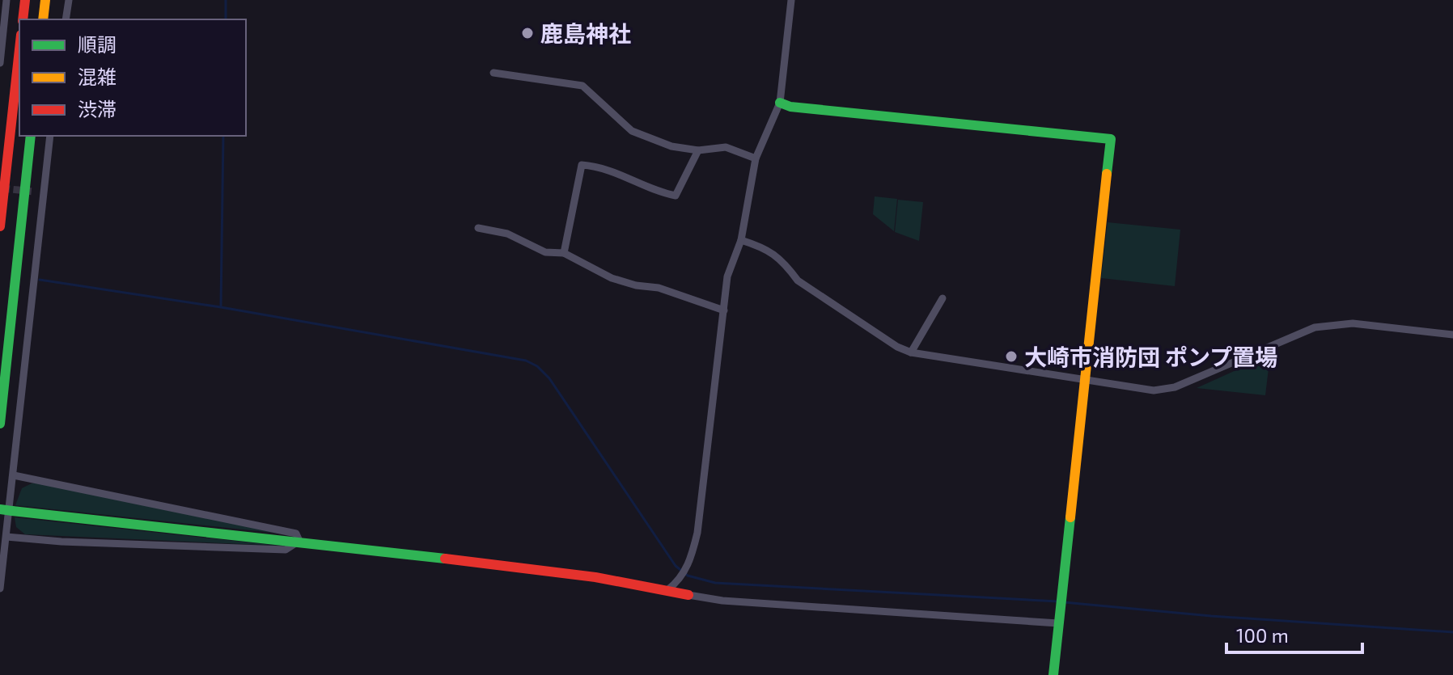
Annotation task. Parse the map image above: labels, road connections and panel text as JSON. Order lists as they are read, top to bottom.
{
  "places": ["鹿島神社", "大崎市消防団 ポンプ置場"],
  "legend": ["順調", "混雑", "渋滞"],
  "scale_bar": "100 m"
}
